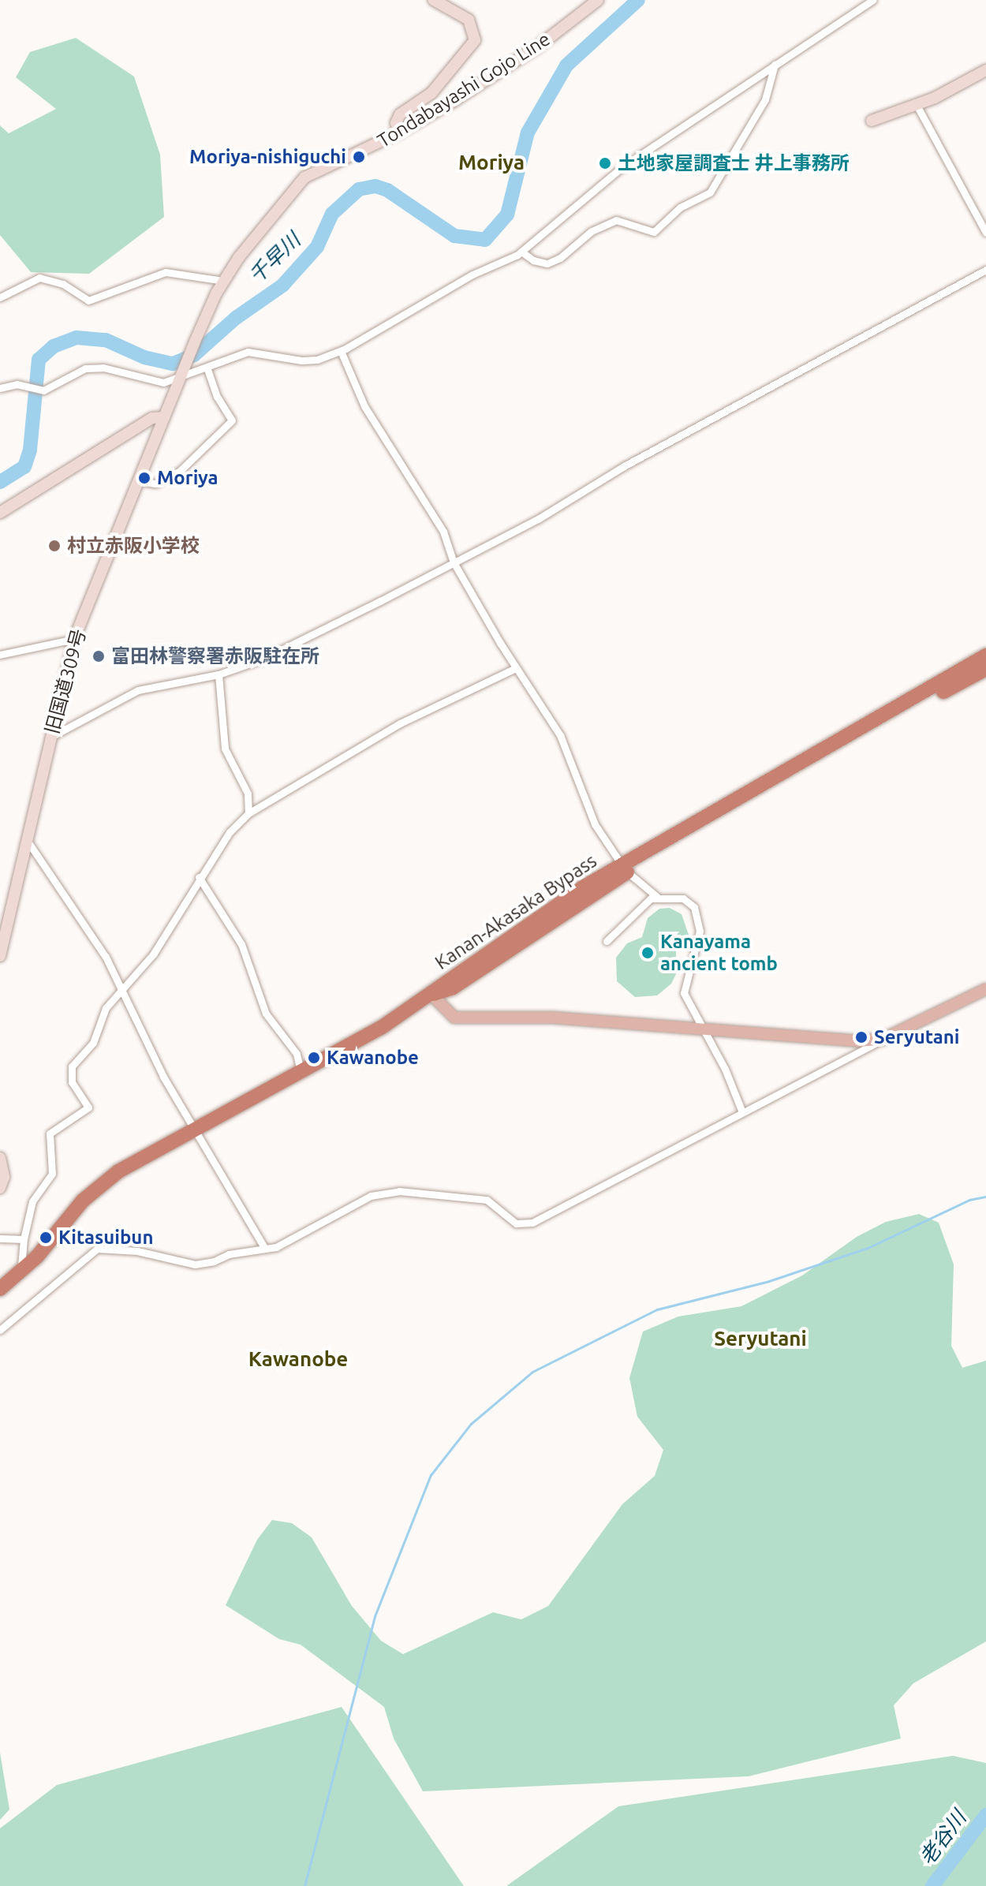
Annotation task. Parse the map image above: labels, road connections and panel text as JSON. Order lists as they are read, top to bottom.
{
  "streets": {
    "highway": ["Kanan-Akasaka Bypass"],
    "main road": ["Tondabayashi Gojo Line", "旧国道309号"]
  },
  "crossings": [
    ["Tondabayashi Gojo Line", "旧国道309号"]
  ],
  "districts": ["Moriya", "Seryutani", "Kawanobe"],
  "water": ["千早川", "老谷川"],
  "places": [
    "Moriya-nishiguchi",
    "土地家屋調査士 井上事務所",
    "Moriya",
    "村立赤阪小学校",
    "富田林警察署赤阪駐在所",
    "Kanayama ancient tomb",
    "Seryutani",
    "Kawanobe",
    "Kitasuibun"
  ]
}
